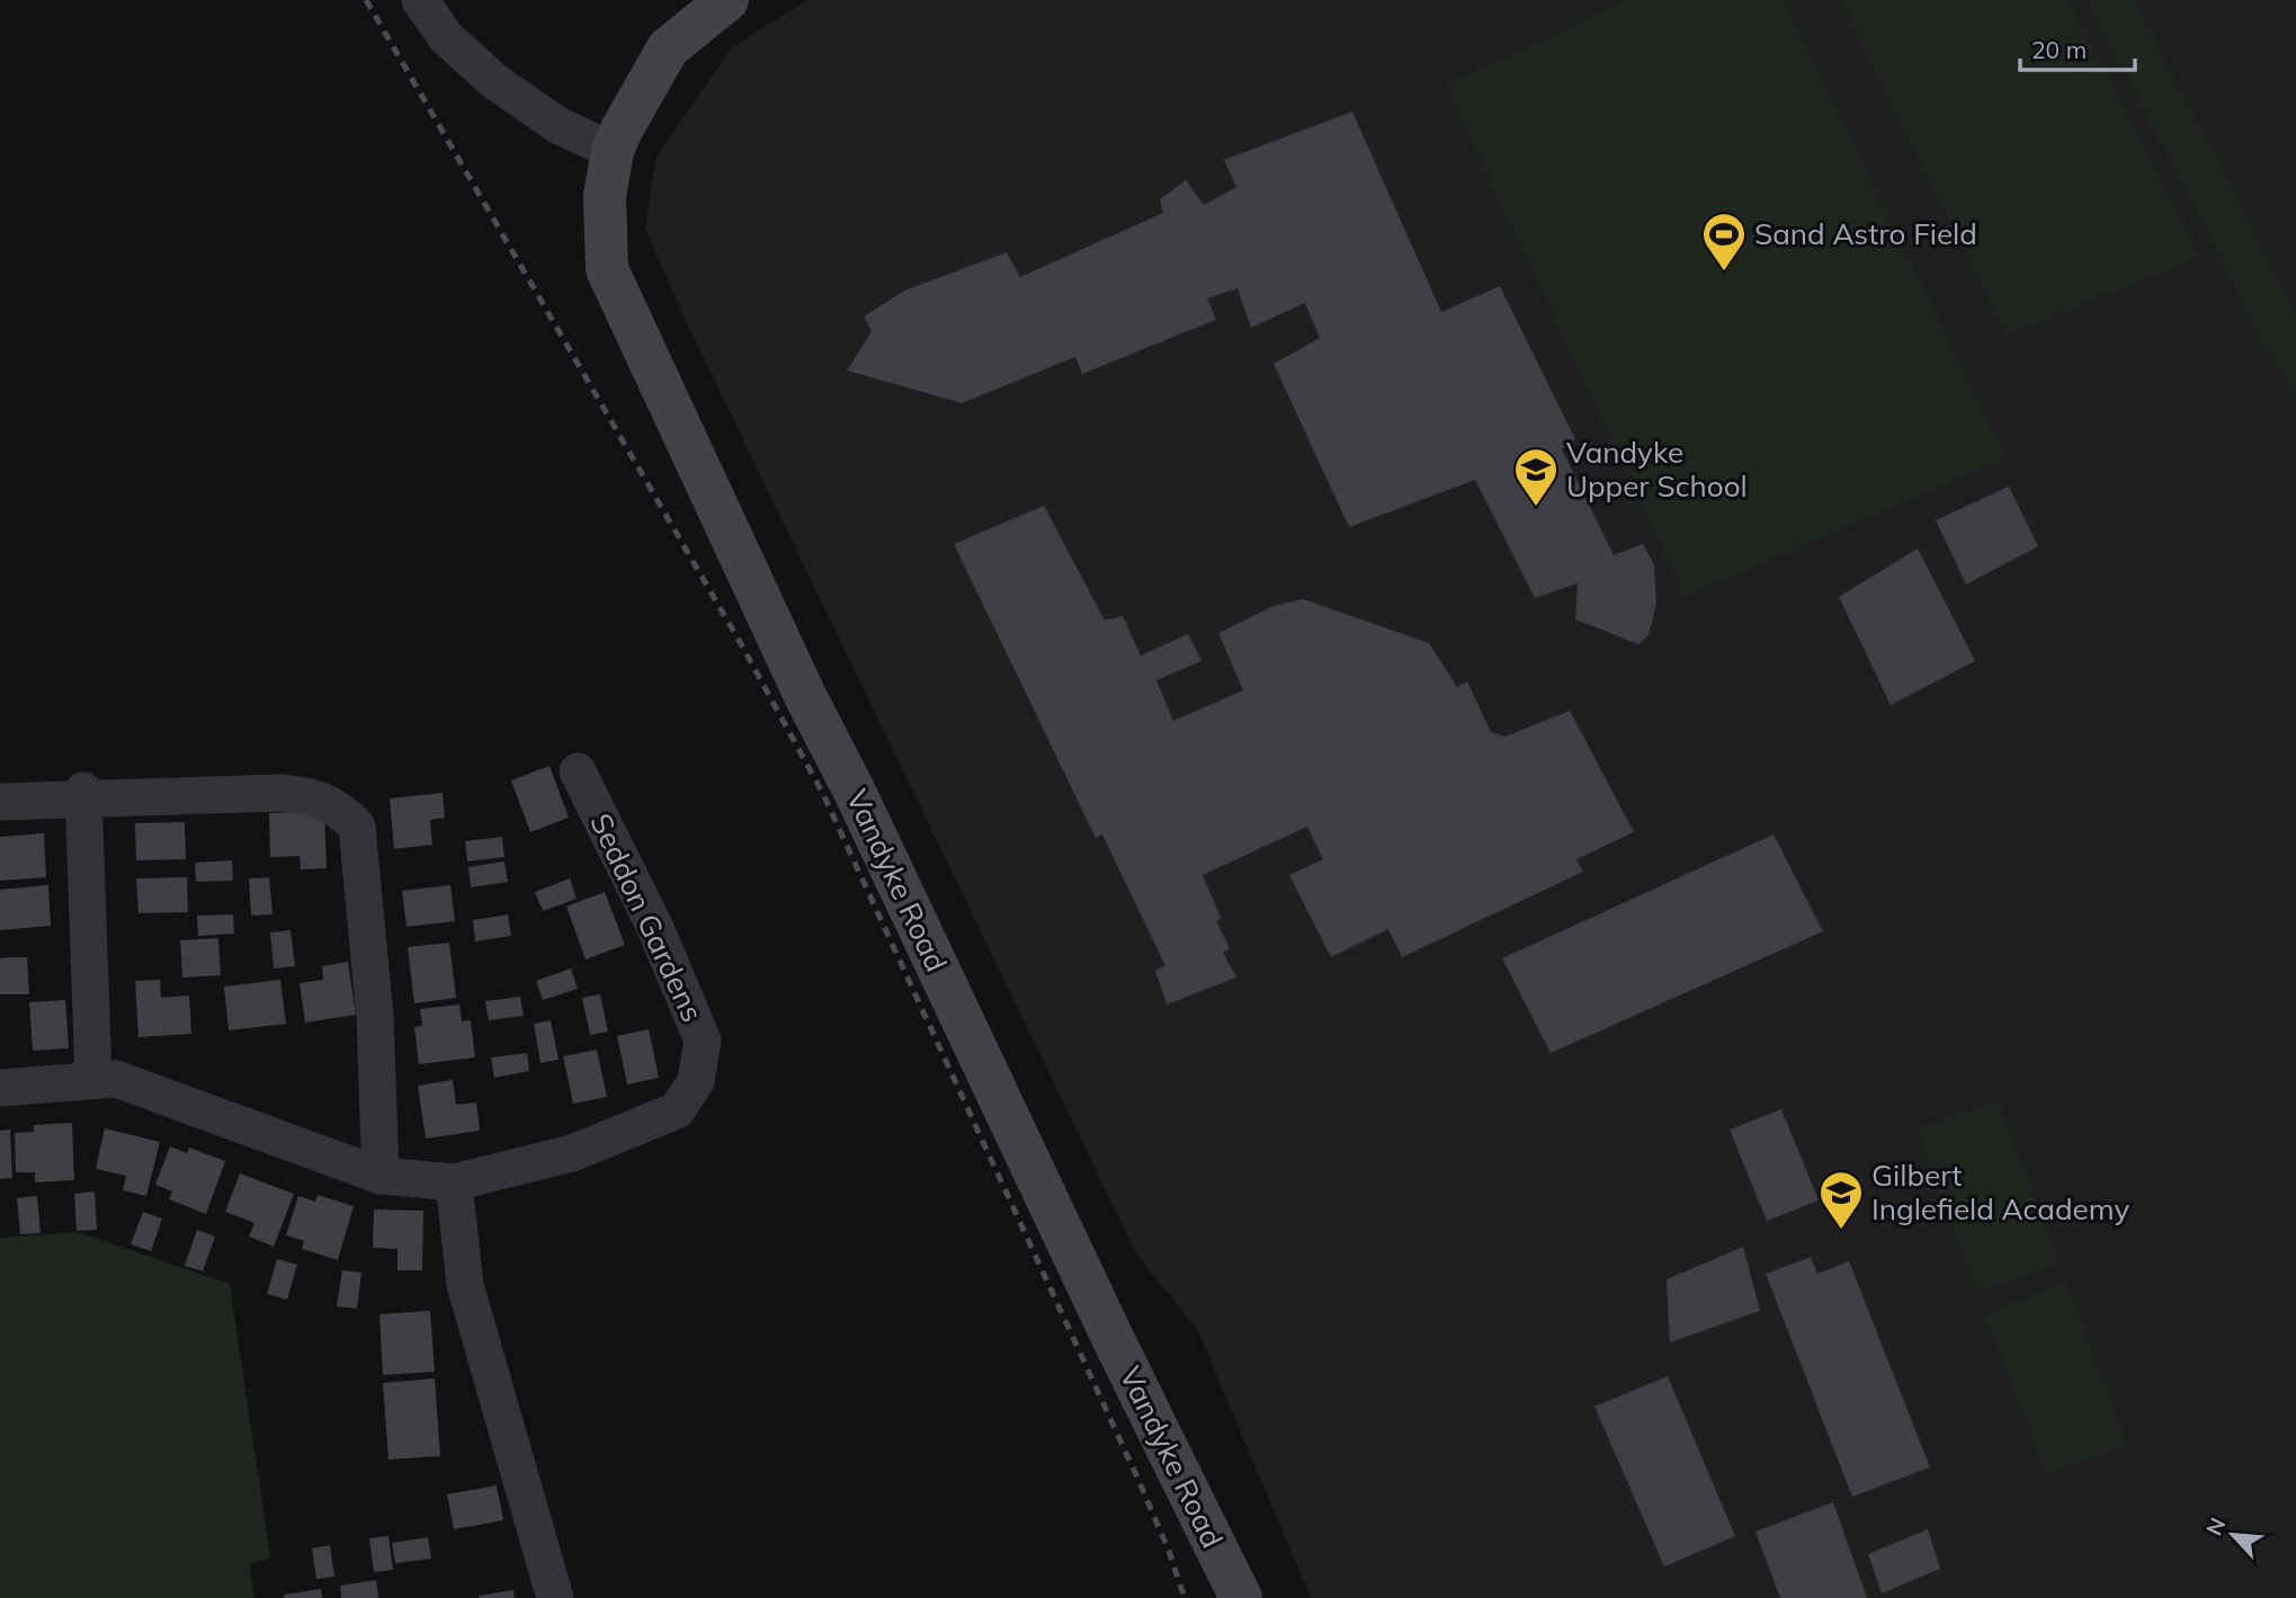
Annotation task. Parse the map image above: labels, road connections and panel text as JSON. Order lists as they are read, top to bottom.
{
  "streets": {
    "street": ["Vandyke Road", "Seddon Gardens"]
  },
  "places": {
    "sports": ["Sand Astro Field"],
    "school or university": ["Vandyke Upper School", "Gilbert Inglefield Academy"]
  },
  "scale_bar": "20 m",
  "north": "top left"
}
